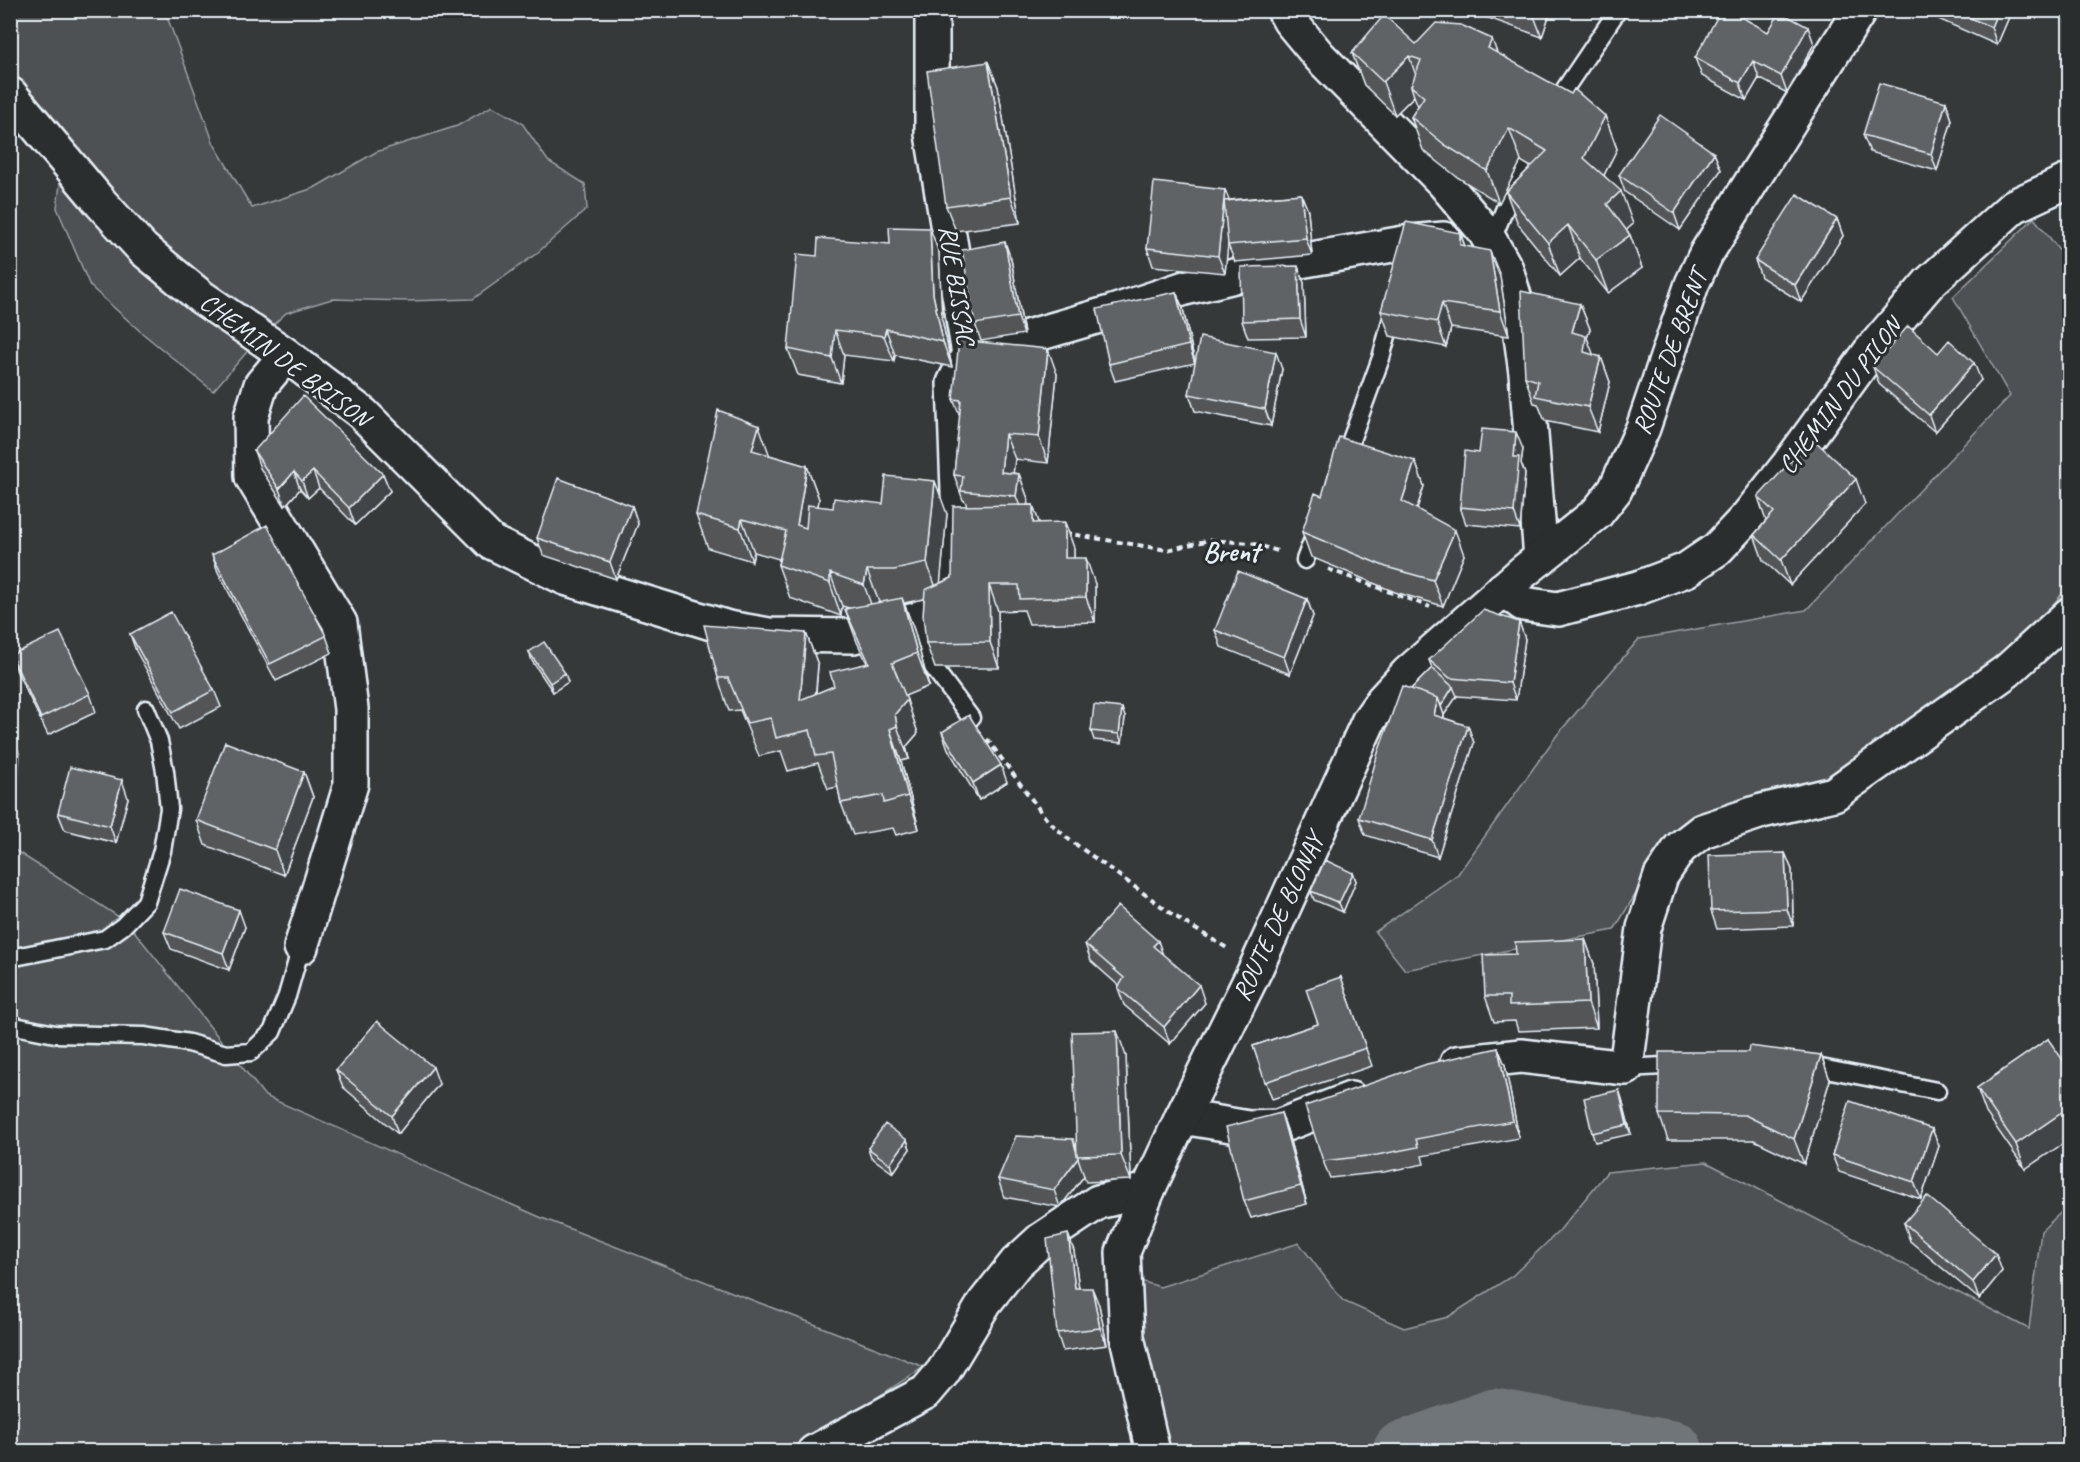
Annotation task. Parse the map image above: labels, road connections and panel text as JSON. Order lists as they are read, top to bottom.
{
  "streets": {
    "street": [
      "RUE BISSAC",
      "ROUTE DE BRENT",
      "CHEMIN DE BRISON",
      "CHEMIN DU PILON",
      "ROUTE DE BLONAY"
    ]
  },
  "crossings": [
    ["RUE BISSAC", "CHEMIN DE BRISON"],
    ["ROUTE DE BRENT", "ROUTE DE BLONAY"],
    ["CHEMIN DU PILON", "ROUTE DE BLONAY"]
  ],
  "districts": ["Brent"]
}
